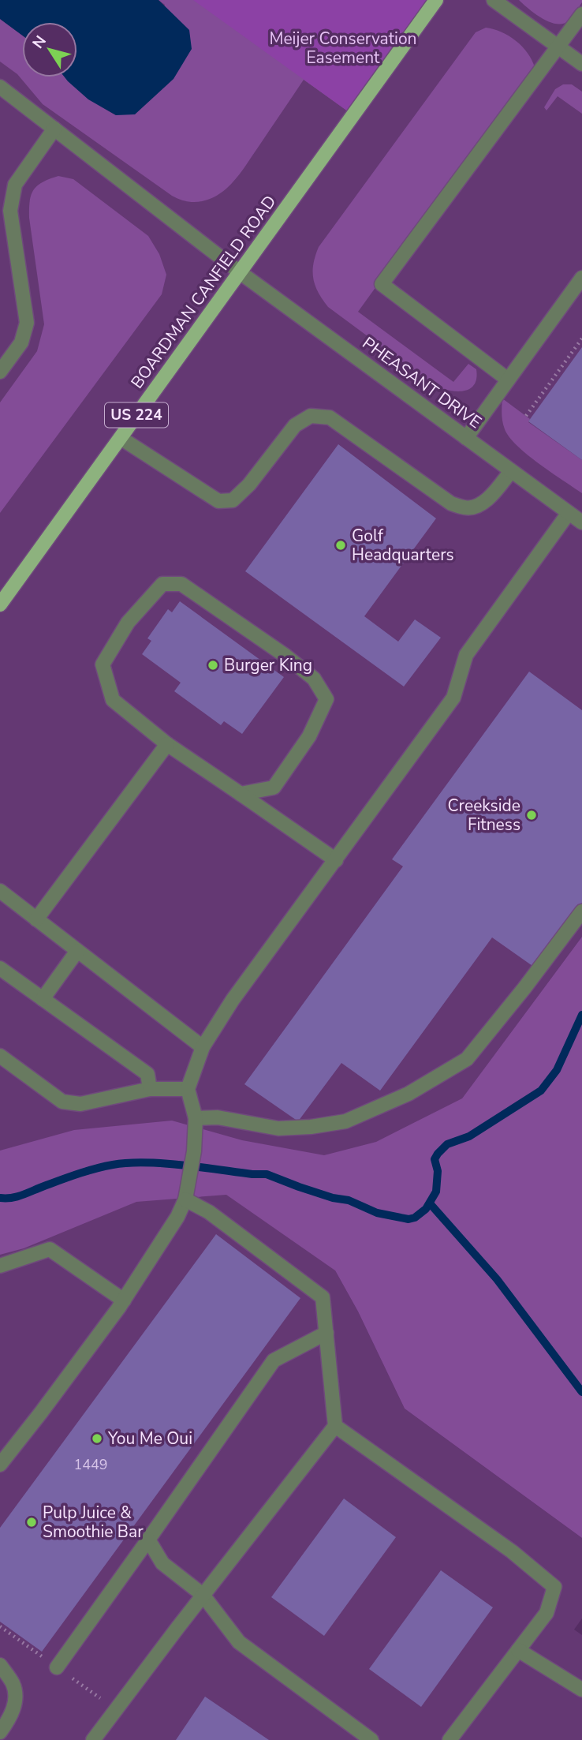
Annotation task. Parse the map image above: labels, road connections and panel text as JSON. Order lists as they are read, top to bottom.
{
  "streets": {
    "main road": ["BOARDMAN CANFIELD ROAD", "US 224"],
    "street": ["PHEASANT DRIVE"]
  },
  "crossings": [
    ["BOARDMAN CANFIELD ROAD", "PHEASANT DRIVE"]
  ],
  "parks": ["Meijer Conservation Easement"],
  "places": [
    "Golf Headquarters",
    "Burger King",
    "Creekside Fitness",
    "You Me Oui",
    "Pulp Juice & Smoothie Bar"
  ],
  "house_numbers": ["1449"],
  "north": "top left"
}
